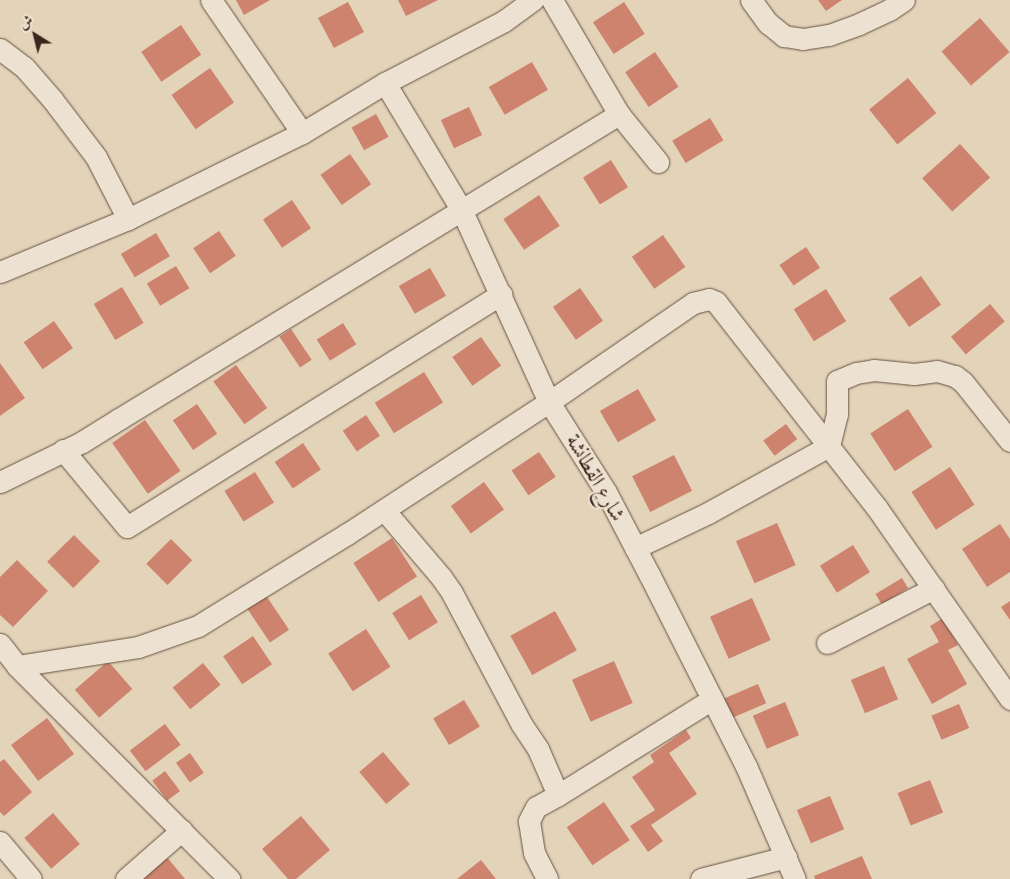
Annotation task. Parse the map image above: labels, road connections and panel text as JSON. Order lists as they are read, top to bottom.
{
  "streets": {
    "street": ["شارع القطانشة"]
  },
  "north": "top left"
}
